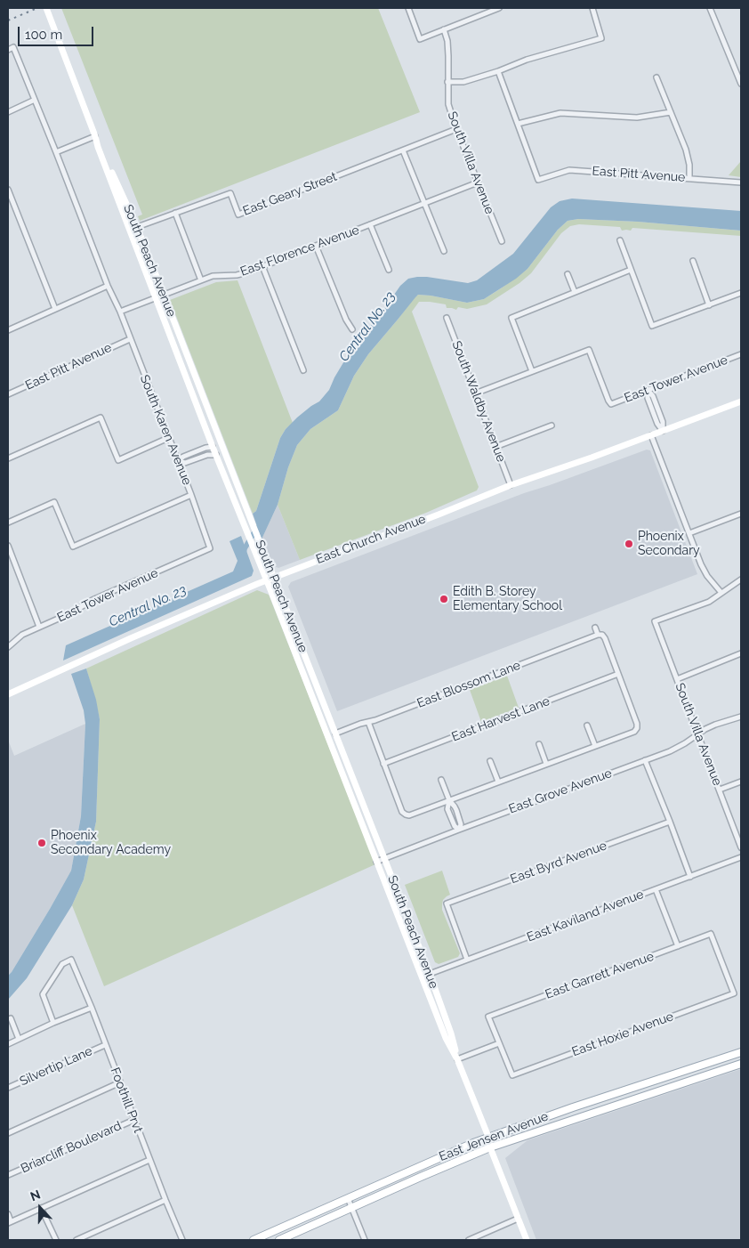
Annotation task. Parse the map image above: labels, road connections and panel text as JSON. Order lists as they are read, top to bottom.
{
  "streets": {
    "main road": ["East Jensen Avenue"],
    "street": [
      "South Villa Avenue",
      "East Pitt Avenue",
      "East Geary Street",
      "East Florence Avenue",
      "South Peach Avenue",
      "East Tower Avenue",
      "South Waldby Avenue",
      "South Karen Avenue",
      "East Church Avenue",
      "East Blossom Lane",
      "East Harvest Lane",
      "East Grove Avenue",
      "East Byrd Avenue",
      "East Kaviland Avenue",
      "East Garrett Avenue",
      "East Hoxie Avenue",
      "Silvertip Lane",
      "Foothill Prvt",
      "Briarcliff Boulevard"
    ]
  },
  "crossings": [
    ["South Villa Avenue", "East Geary Street"],
    ["South Villa Avenue", "East Florence Avenue"],
    ["South Villa Avenue", "East Grove Avenue"],
    ["East Pitt Avenue", "South Karen Avenue"],
    ["East Geary Street", "South Peach Avenue"],
    ["East Florence Avenue", "South Peach Avenue"],
    ["East Florence Avenue", "South Karen Avenue"],
    ["South Peach Avenue", "East Church Avenue"],
    ["South Peach Avenue", "East Blossom Lane"],
    ["South Peach Avenue", "East Grove Avenue"],
    ["South Peach Avenue", "East Kaviland Avenue"],
    ["South Peach Avenue", "East Jensen Avenue"],
    ["East Tower Avenue", "South Karen Avenue"],
    ["South Waldby Avenue", "East Church Avenue"],
    ["East Byrd Avenue", "East Kaviland Avenue"],
    ["East Garrett Avenue", "East Hoxie Avenue"],
    ["Silvertip Lane", "Foothill Prvt"],
    ["Foothill Prvt", "Briarcliff Boulevard"]
  ],
  "water": ["Central No. 23"],
  "places": ["Phoenix Secondary", "Edith B. Storey Elementary School", "Phoenix Secondary Academy"],
  "scale_bar": "100 m",
  "north": "top"
}
